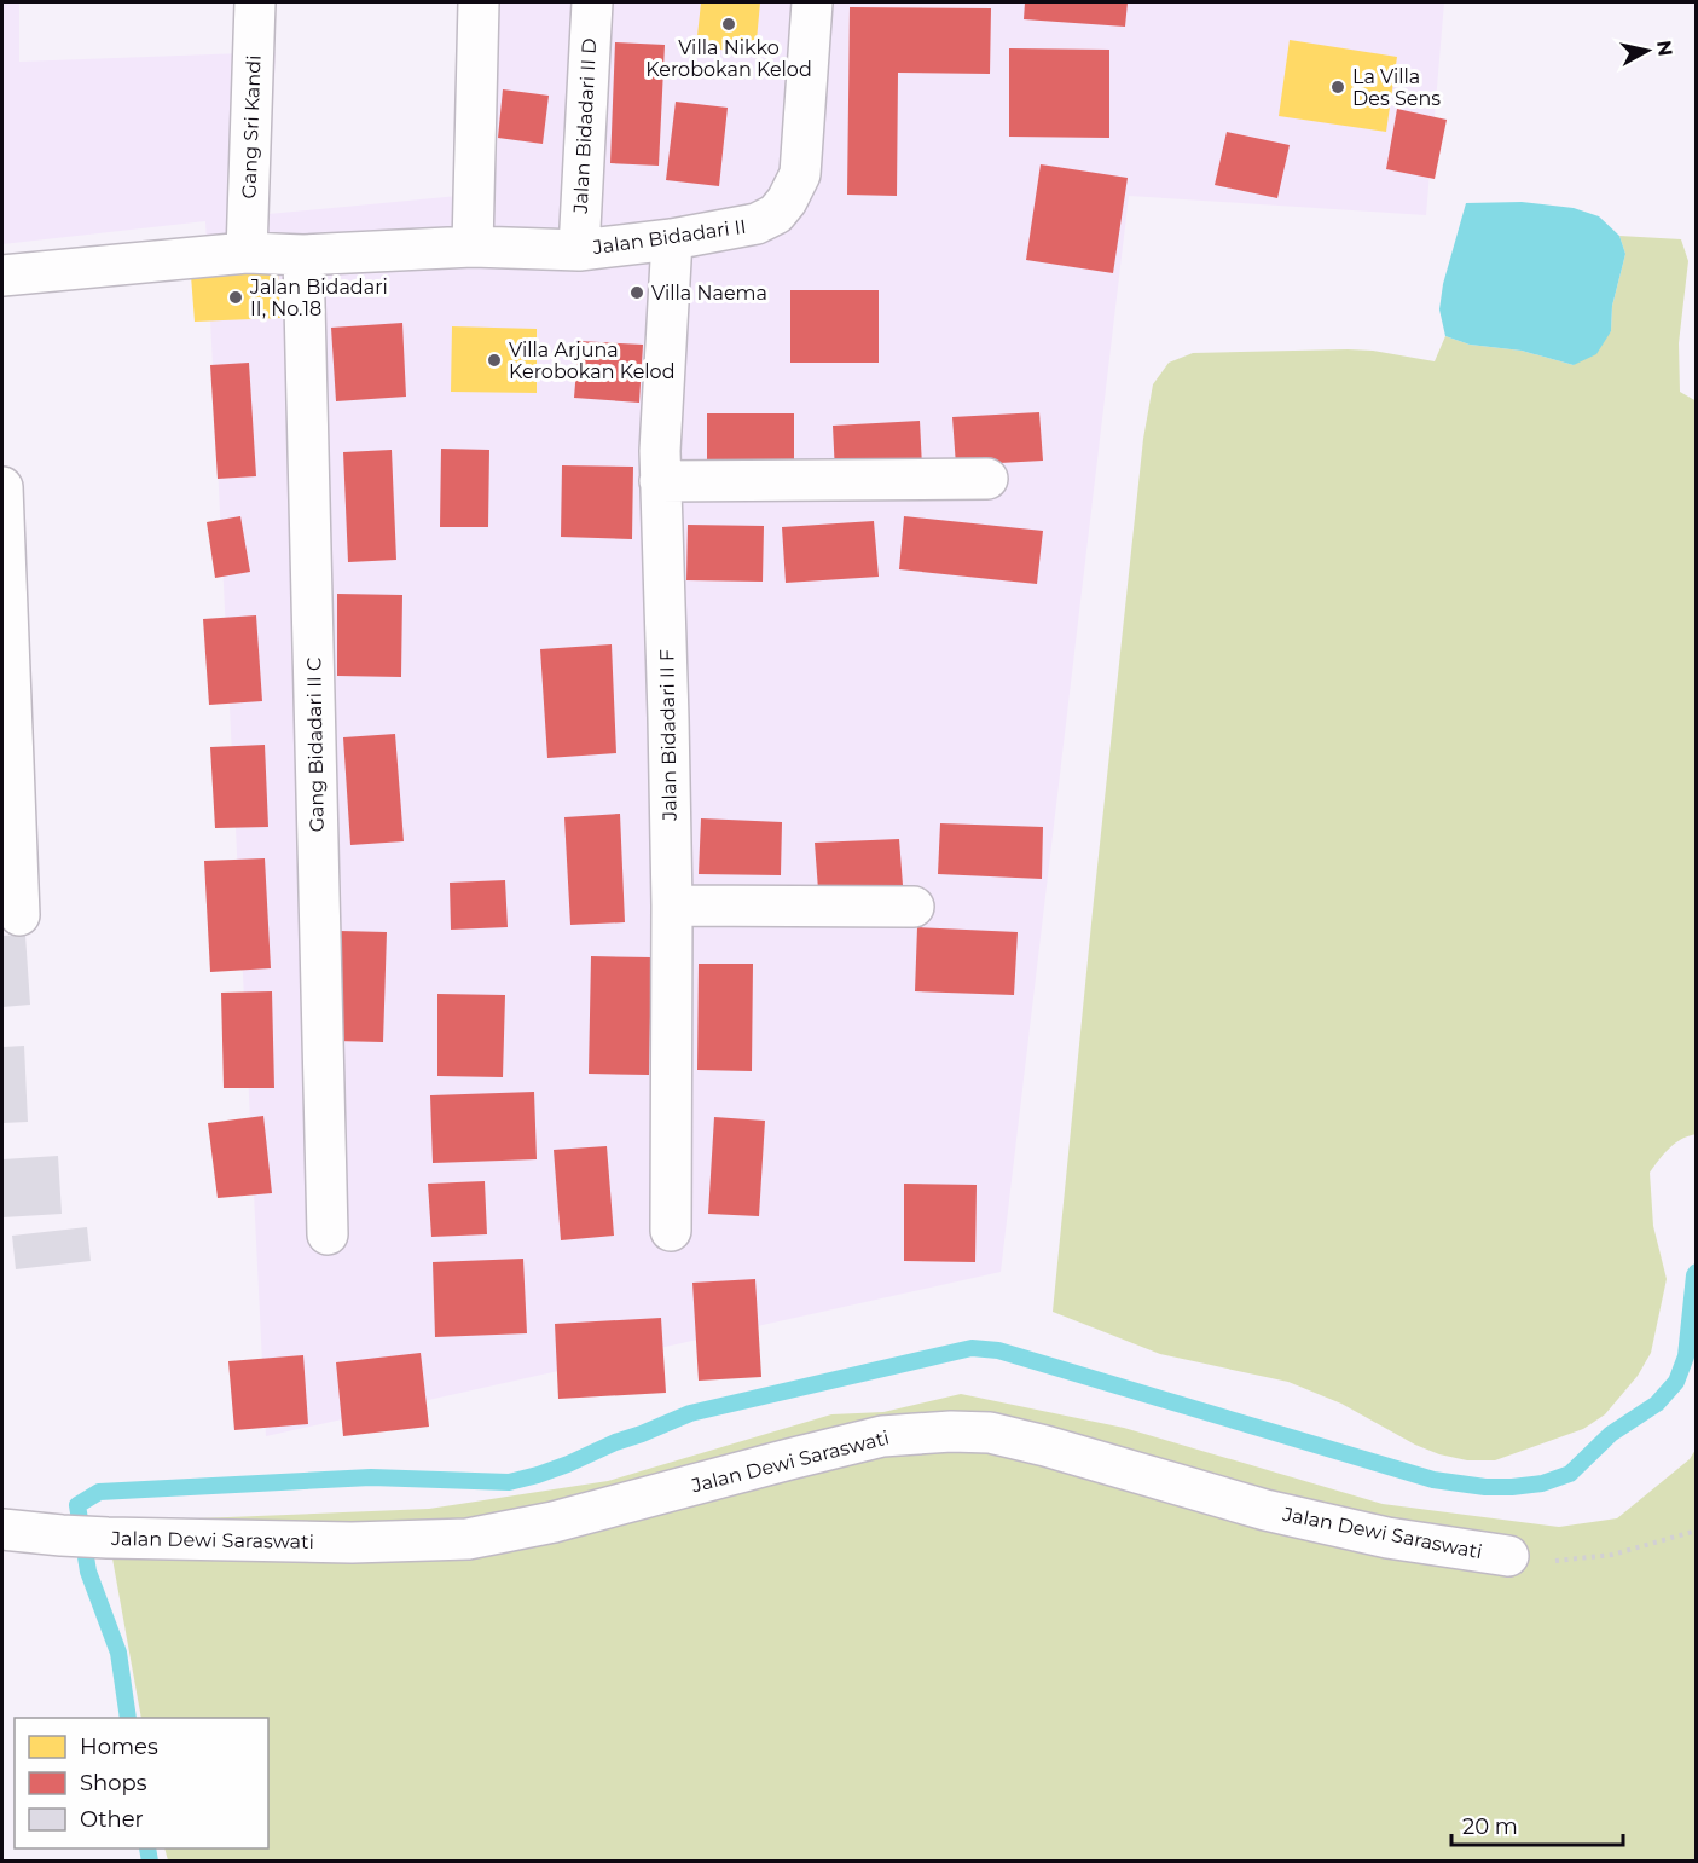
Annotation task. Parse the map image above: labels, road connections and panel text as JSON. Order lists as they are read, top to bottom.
{
  "streets": {
    "street": [
      "Jalan Bidadari II D",
      "Gang Sri Kandi",
      "Jalan Bidadari II",
      "Jalan Bidadari II F",
      "Gang Bidadari II C",
      "Jalan Dewi Saraswati"
    ]
  },
  "crossings": [
    ["Jalan Bidadari II D", "Jalan Bidadari II"],
    ["Gang Sri Kandi", "Jalan Bidadari II"],
    ["Jalan Bidadari II", "Jalan Bidadari II F"],
    ["Jalan Bidadari II", "Gang Bidadari II C"]
  ],
  "places": [
    "Villa Nikko Kerobokan Kelod",
    "La Villa Des Sens",
    "Villa Naema",
    "Jalan Bidadari II, No.18",
    "Villa Arjuna Kerobokan Kelod"
  ],
  "legend": ["Homes", "Shops", "Other"],
  "scale_bar": "20 m",
  "north": "right"
}
